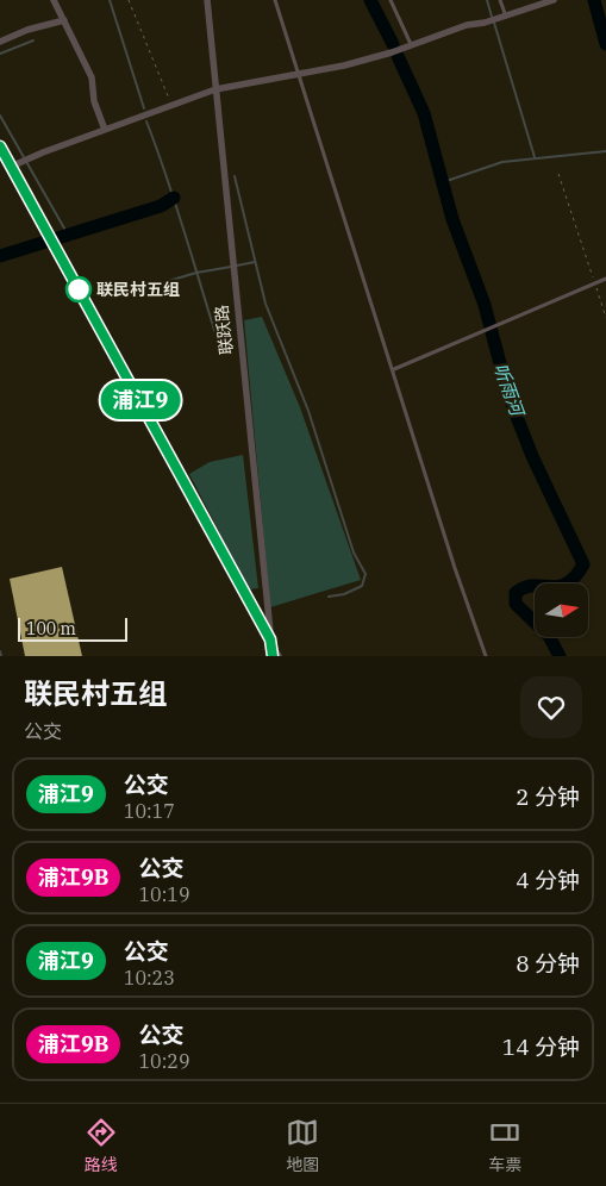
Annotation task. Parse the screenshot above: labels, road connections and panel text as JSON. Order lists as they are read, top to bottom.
{
  "streets": {
    "street": ["联跃路"]
  },
  "water": ["听雨河"],
  "places": ["联民村五组"],
  "lines": ["bus line 浦江9"],
  "scale_bar": "100 m",
  "north": "right",
  "page": {
    "on_map": "浦江9",
    "scale": "100 m",
    "heading": ["联民村五组", "公交"],
    "list": [
      {
        "mark": "浦江9",
        "name": "公交",
        "note": "10:17",
        "value": "2 分钟"
      },
      {
        "mark": "浦江9B",
        "name": "公交",
        "note": "10:19",
        "value": "4 分钟"
      },
      {
        "mark": "浦江9",
        "name": "公交",
        "note": "10:23",
        "value": "8 分钟"
      },
      {
        "mark": "浦江9B",
        "name": "公交",
        "note": "10:29",
        "value": "14 分钟"
      }
    ],
    "tabs": ["路线", "地图", "车票"]
  }
}
